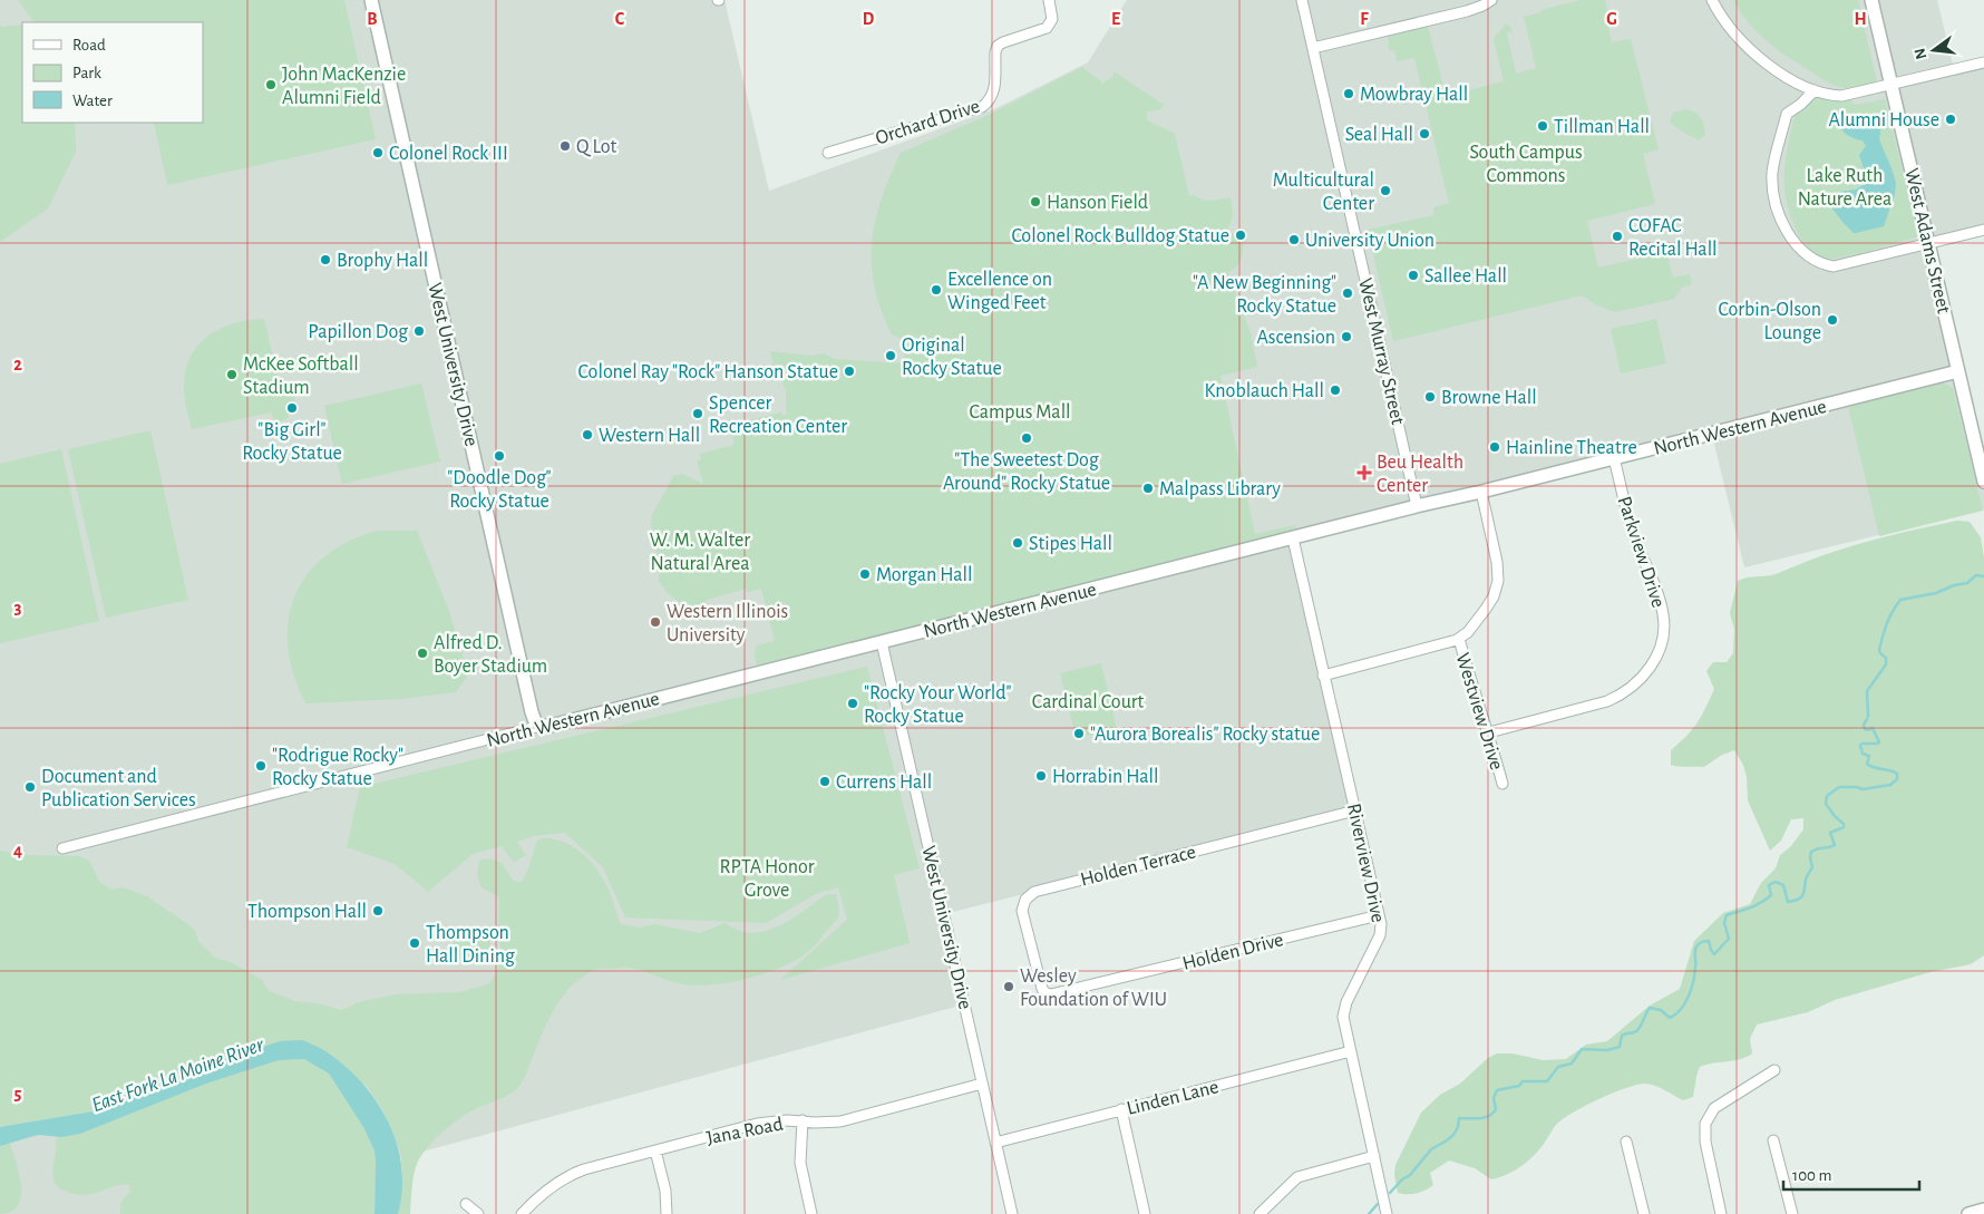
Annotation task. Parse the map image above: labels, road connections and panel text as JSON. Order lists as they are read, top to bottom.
{
  "streets": {
    "street": [
      "Orchard Drive",
      "West Adams Street",
      "West Murray Street",
      "West University Drive",
      "North Western Avenue",
      "Parkview Drive",
      "Westview Drive",
      "Riverview Drive",
      "Holden Terrace",
      "Holden Drive",
      "Linden Lane",
      "Jana Road"
    ]
  },
  "crossings": [
    ["West Adams Street", "North Western Avenue"],
    ["West Murray Street", "North Western Avenue"],
    ["West University Drive", "North Western Avenue"],
    ["West University Drive", "Linden Lane"],
    ["West University Drive", "Jana Road"],
    ["North Western Avenue", "Parkview Drive"],
    ["North Western Avenue", "Riverview Drive"],
    ["Parkview Drive", "Westview Drive"],
    ["Riverview Drive", "Holden Terrace"],
    ["Riverview Drive", "Holden Drive"],
    ["Riverview Drive", "Linden Lane"],
    ["Holden Terrace", "Holden Drive"]
  ],
  "water": ["East Fork La Moine River"],
  "parks": [
    "South Campus Commons",
    "Lake Ruth Nature Area",
    "Campus Mall",
    "W. M. Walter Natural Area",
    "Cardinal Court",
    "RPTA Honor Grove"
  ],
  "places": {
    "other": [
      "John MacKenzie Alumni Field",
      "Mowbray Hall",
      "Alumni House",
      "Tillman Hall",
      "Seal Hall",
      "Q Lot",
      "Colonel Rock III",
      "Multicultural Center",
      "Hanson Field",
      "Colonel Rock Bulldog Statue",
      "COFAC Recital Hall",
      "University Union",
      "Brophy Hall",
      "Sallee Hall",
      "Excellence on Winged Feet",
      "\"A New Beginning\" Rocky Statue",
      "Corbin-Olson Lounge",
      "Papillon Dog",
      "Ascension",
      "Original Rocky Statue",
      "Colonel Ray \"Rock\" Hanson Statue",
      "McKee Softball Stadium",
      "Knoblauch Hall",
      "Browne Hall",
      "\"Big Girl\" Rocky Statue",
      "Spencer Recreation Center",
      "Western Hall",
      "\"The Sweetest Dog Around\" Rocky Statue",
      "Hainline Theatre",
      "\"Doodle Dog\" Rocky Statue",
      "Malpass Library",
      "Stipes Hall",
      "Morgan Hall",
      "Western Illinois University",
      "Alfred D. Boyer Stadium",
      "\"Rocky Your World\" Rocky Statue",
      "\"Aurora Borealis\" Rocky statue",
      "\"Rodrigue Rocky\" Rocky Statue",
      "Horrabin Hall",
      "Currens Hall",
      "Document and Publication Services",
      "Thompson Hall",
      "Thompson Hall Dining",
      "Wesley Foundation of WIU"
    ],
    "health": ["Beu Health Center"]
  },
  "legend": ["Road", "Park", "Water"],
  "scale_bar": "100 m",
  "north": "left",
  "grid": {
    "columns": [
      "B",
      "C",
      "D",
      "E",
      "F",
      "G",
      "H"
    ],
    "rows": [
      "2",
      "3",
      "4",
      "5"
    ]
  }
}
